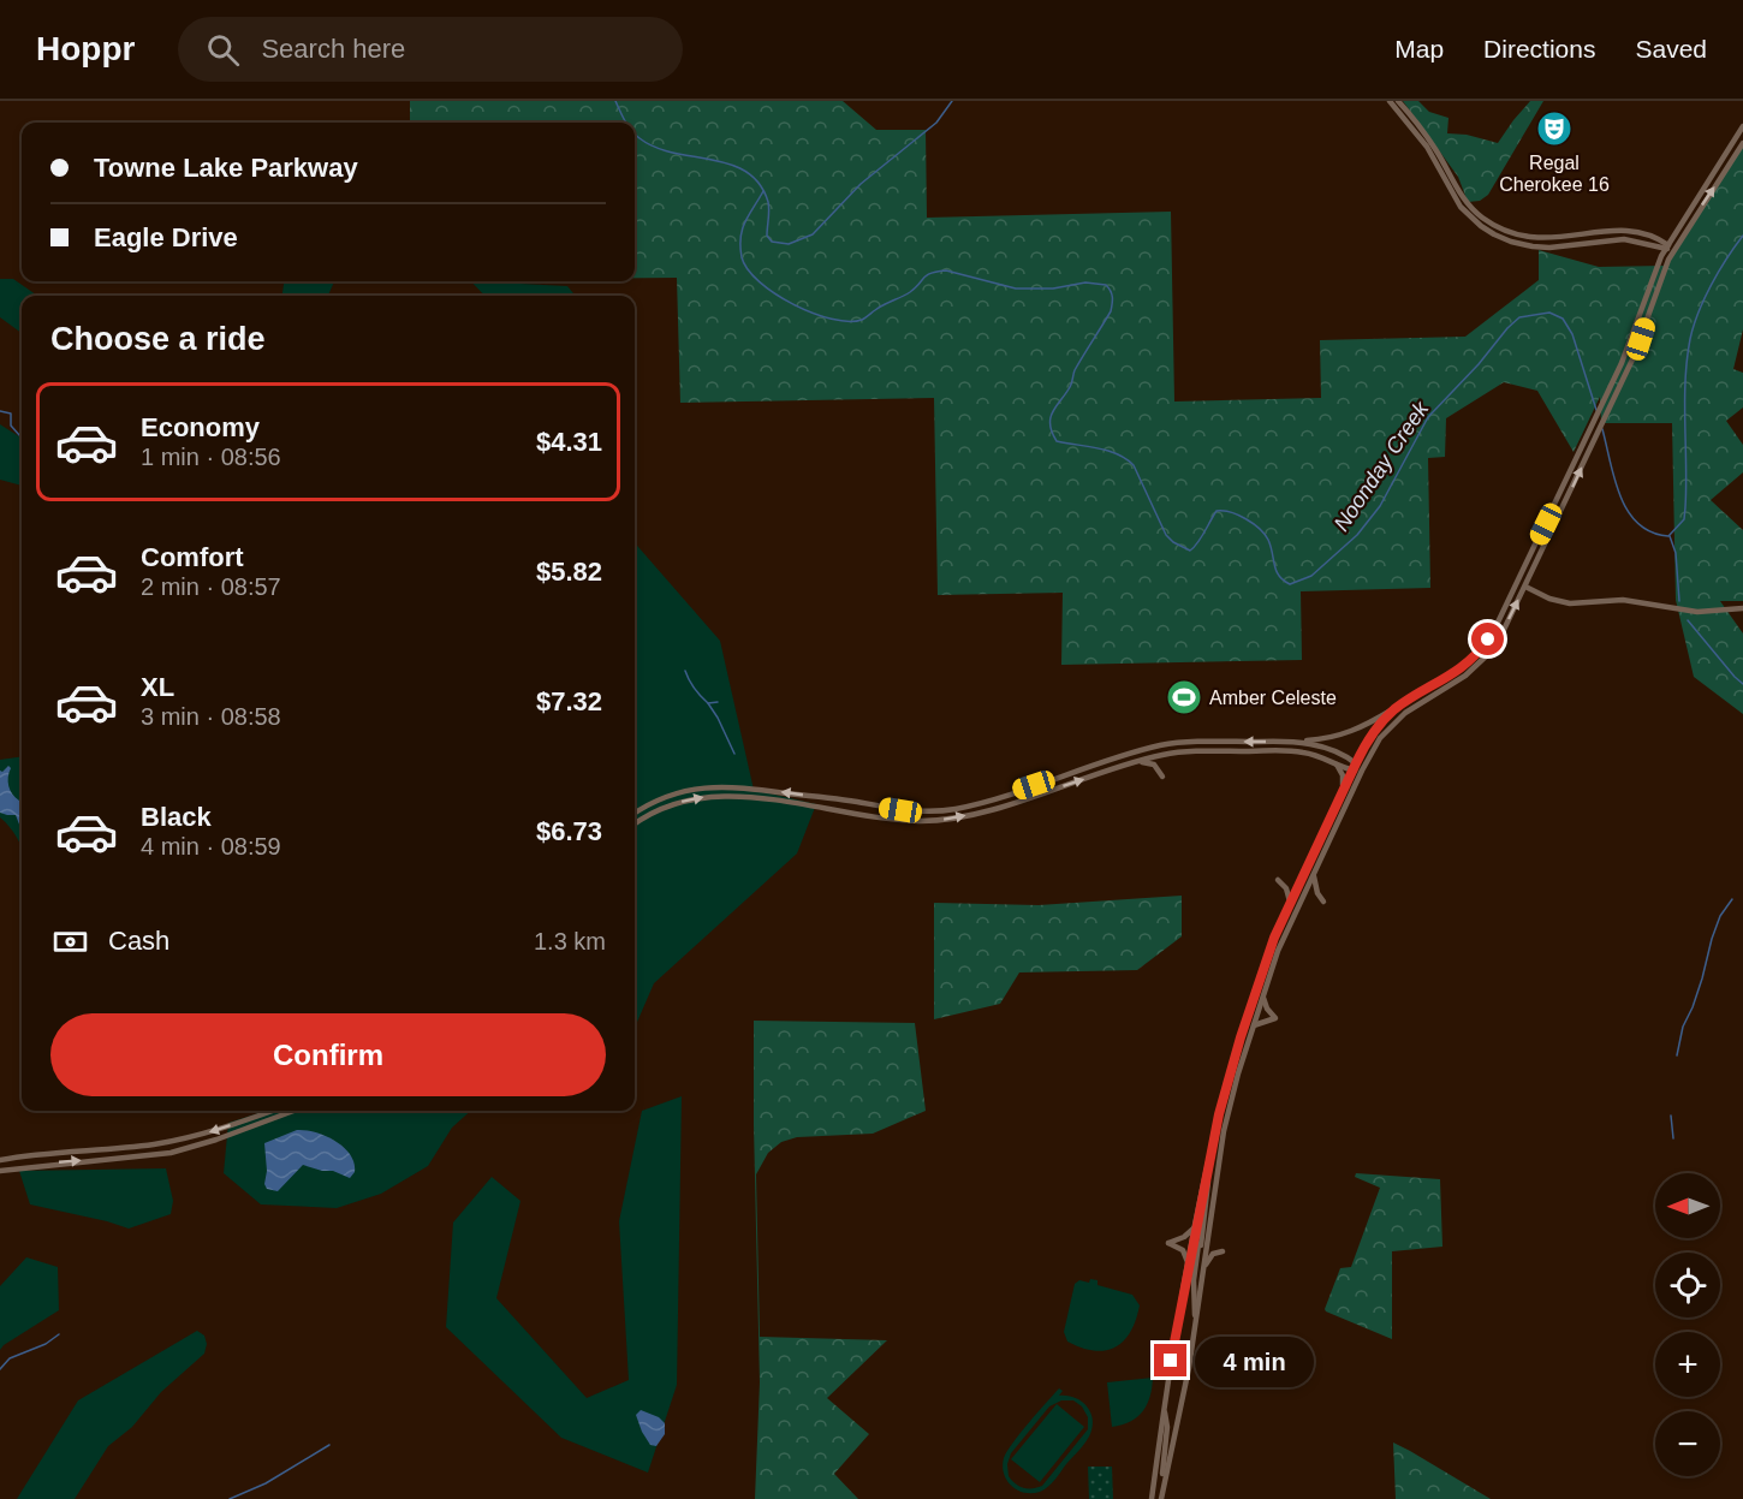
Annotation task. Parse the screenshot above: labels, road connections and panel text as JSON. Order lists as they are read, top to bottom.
{
  "water": ["Noonday Creek"],
  "places": {
    "theatre": ["Regal Cherokee 16"],
    "sports": ["Amber Celeste"]
  },
  "north": "left",
  "page": {
    "header": "Hoppr",
    "search": "Search here",
    "nav": ["Map", "Directions", "Saved"],
    "banner": ["Towne Lake Parkway", "Eagle Drive"],
    "heading": "Choose a ride",
    "list": [
      {
        "name": "Economy",
        "note": "1 min · 08:56",
        "value": "$4.31"
      },
      {
        "name": "Comfort",
        "note": "2 min · 08:57",
        "value": "$5.82"
      },
      {
        "name": "XL",
        "note": "3 min · 08:58",
        "value": "$7.32"
      },
      {
        "name": "Black",
        "note": "4 min · 08:59",
        "value": "$6.73"
      }
    ],
    "pay": ["Cash", "1.3 km"],
    "buttons": "Confirm",
    "map_buttons": ["+", "−"],
    "bubble": "4 min"
  }
}
